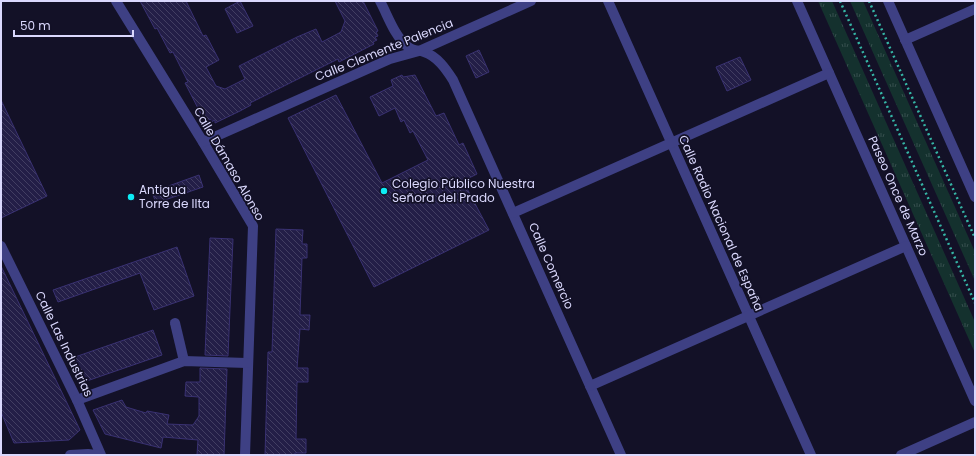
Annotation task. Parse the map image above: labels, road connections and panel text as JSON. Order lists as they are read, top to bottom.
{
  "streets": {
    "street": [
      "Calle Clemente Palencia",
      "Calle Dámaso Alonso",
      "Paseo Once de Marzo",
      "Calle Radio Nacional de España",
      "Calle Comercio",
      "Calle Las Industrias"
    ]
  },
  "crossings": [
    ["Calle Clemente Palencia", "Calle Dámaso Alonso"],
    ["Calle Clemente Palencia", "Calle Comercio"]
  ],
  "places": ["Colegio Público Nuestra Señora del Prado", "Antigua Torre de Ilta"],
  "scale_bar": "50 m"
}
